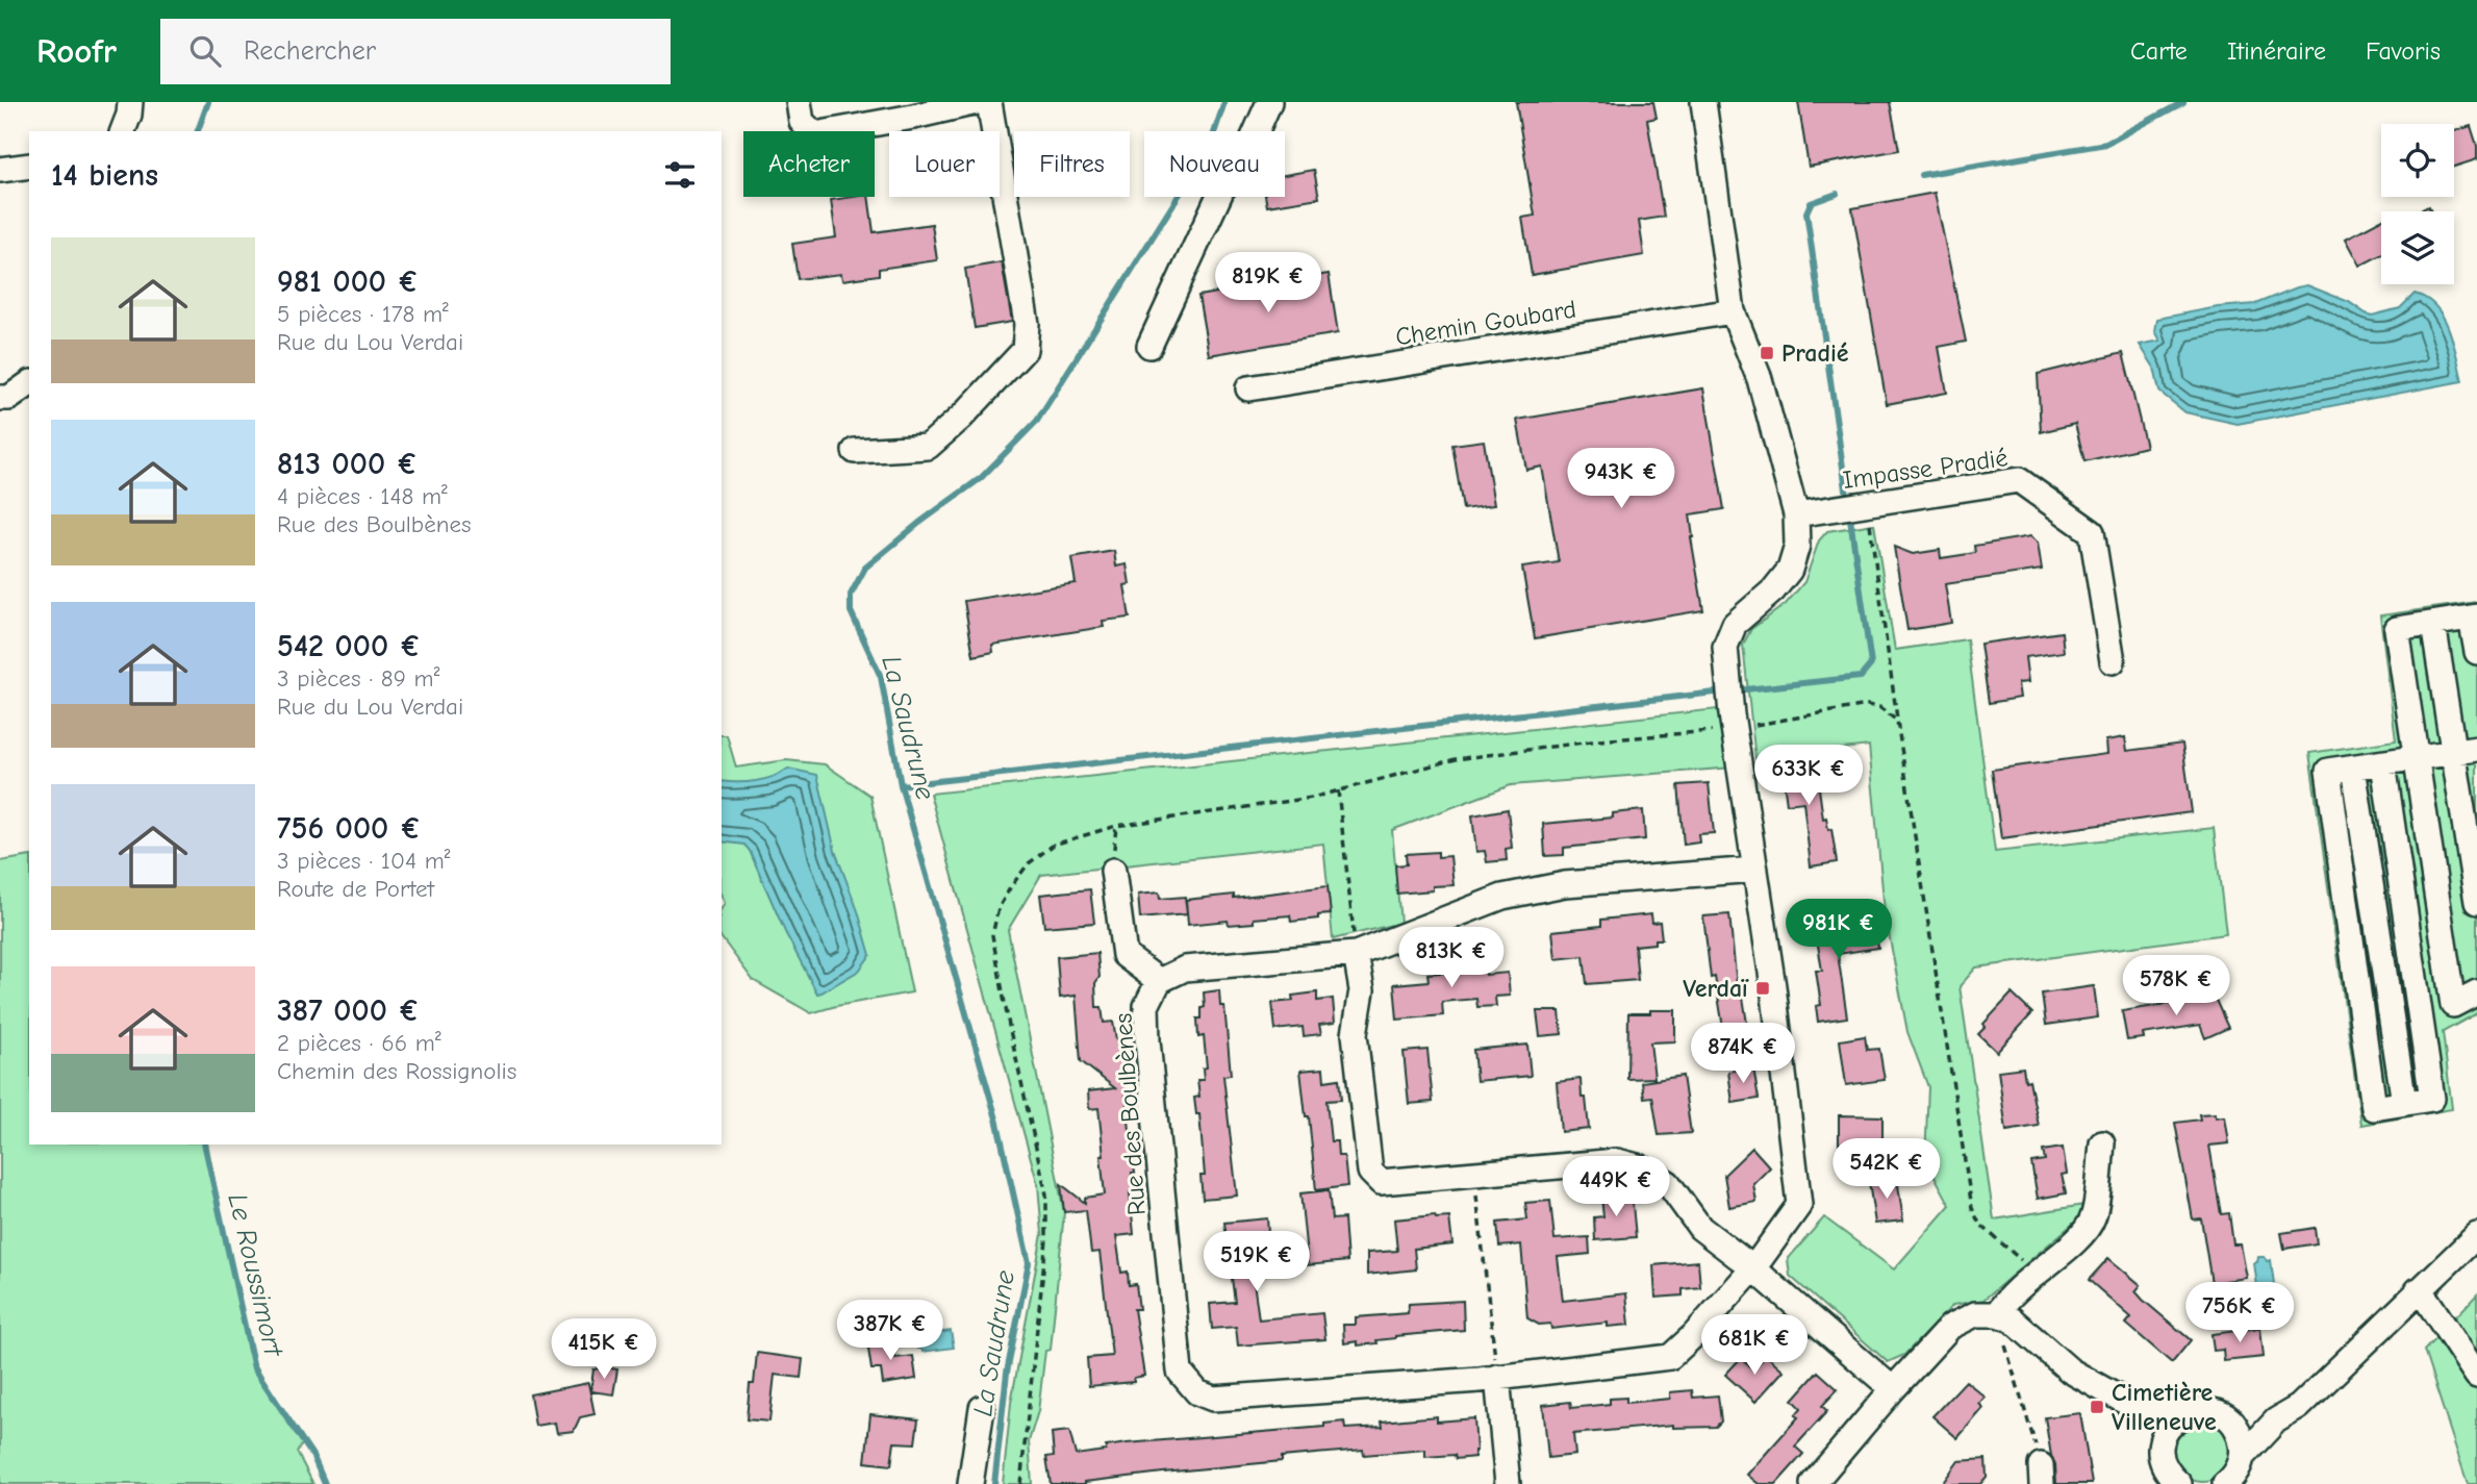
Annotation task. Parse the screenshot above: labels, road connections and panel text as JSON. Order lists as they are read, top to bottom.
{
  "streets": {
    "street": ["Chemin Goubard", "Impasse Pradié", "Rue des Boulbènes"]
  },
  "crossings": [
    ["Chemin Goubard", "Rue des Boulbènes"],
    ["Impasse Pradié", "Rue des Boulbènes"]
  ],
  "water": ["La Saudrune", "Le Roussimort"],
  "places": {
    "transit": ["Pradié", "Verdaï", "Cimetière Villeneuve"]
  },
  "page": {
    "header": "Roofr",
    "search": "Rechercher",
    "nav": ["Carte", "Itinéraire", "Favoris"],
    "chip": [
      "Acheter",
      "Louer",
      "Filtres",
      "Nouveau"
    ],
    "heading": "14 biens",
    "list": [
      {
        "name": "981 000 €",
        "note": "5 pièces · 178 m² · Rue du Lou Verdai"
      },
      {
        "name": "813 000 €",
        "note": "4 pièces · 148 m² · Rue des Boulbènes"
      },
      {
        "name": "542 000 €",
        "note": "3 pièces · 89 m² · Rue du Lou Verdai"
      },
      {
        "name": "756 000 €",
        "note": "3 pièces · 104 m² · Route de Portet"
      },
      {
        "name": "387 000 €",
        "note": "2 pièces · 66 m² · Chemin des Rossignolis"
      }
    ],
    "price": [
      "819K €",
      "943K €",
      "633K €",
      "981K €",
      "813K €",
      "578K €",
      "874K €",
      "542K €",
      "449K €",
      "519K €",
      "756K €",
      "387K €",
      "681K €",
      "415K €"
    ]
  }
}
